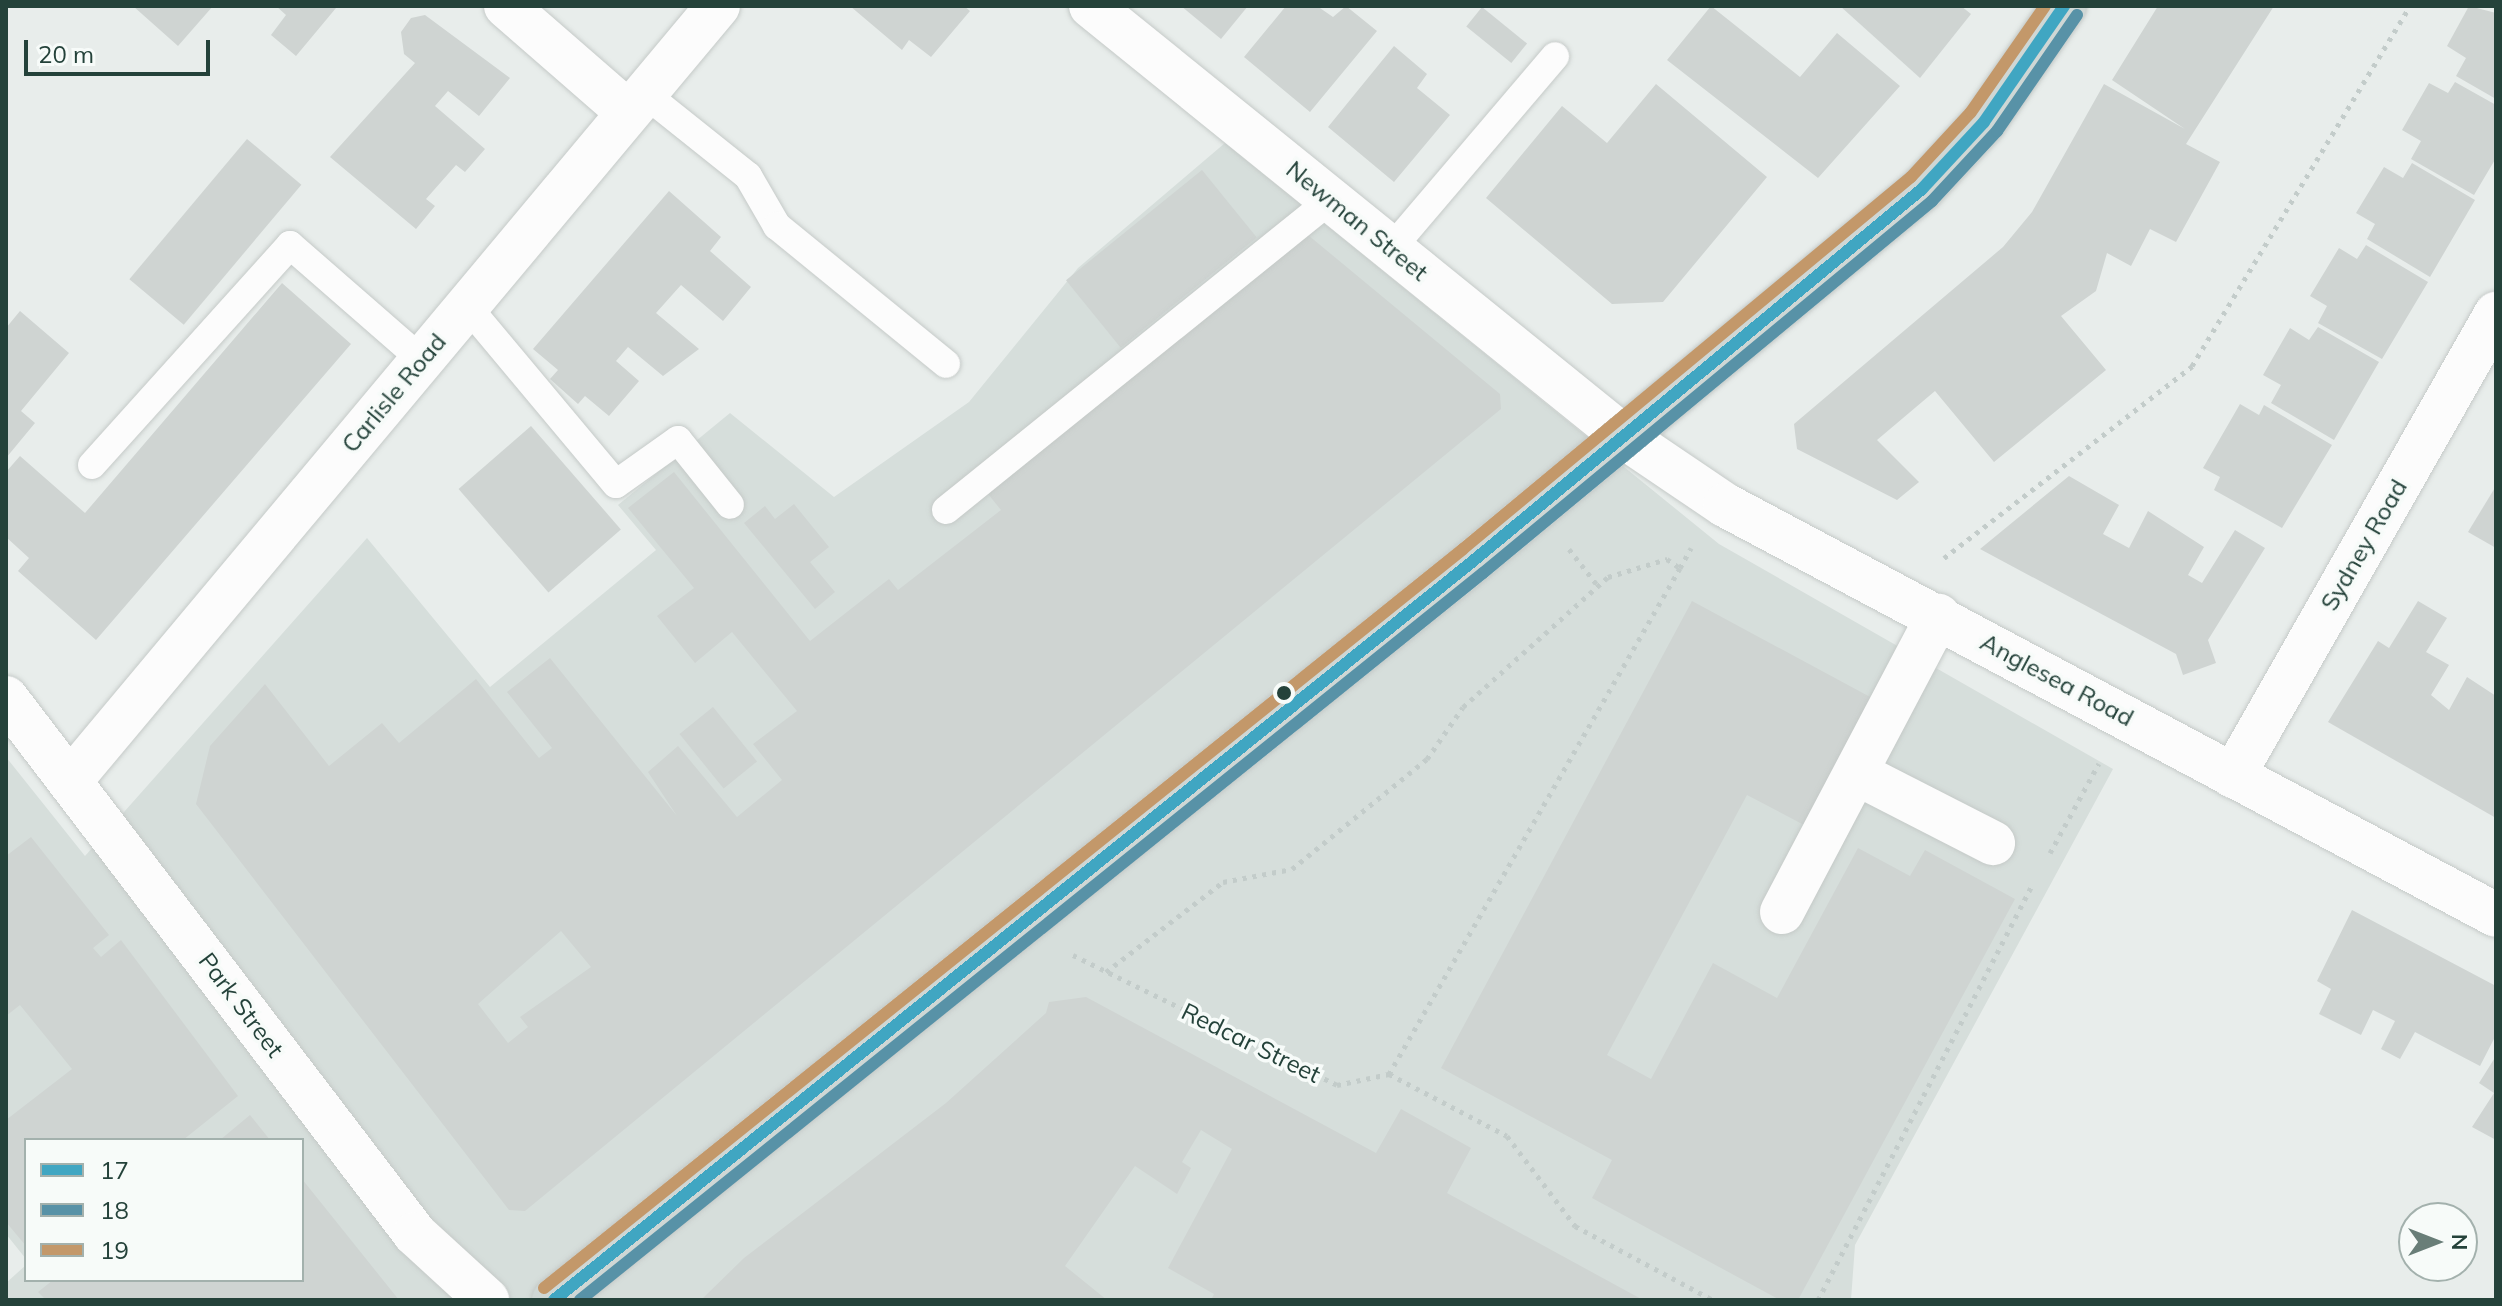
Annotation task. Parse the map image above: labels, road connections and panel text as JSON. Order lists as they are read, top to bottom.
{
  "streets": {
    "street": [
      "Newman Street",
      "Carlisle Road",
      "Sydney Road",
      "Anglesea Road",
      "Park Street"
    ],
    "path": ["Redcar Street"]
  },
  "crossings": [
    ["Newman Street", "Anglesea Road"],
    ["Carlisle Road", "Park Street"],
    ["Sydney Road", "Anglesea Road"]
  ],
  "lines": ["transit line 17", "transit line 19", "transit line 18"],
  "legend": ["17", "18", "19"],
  "scale_bar": "20 m",
  "north": "right"
}
